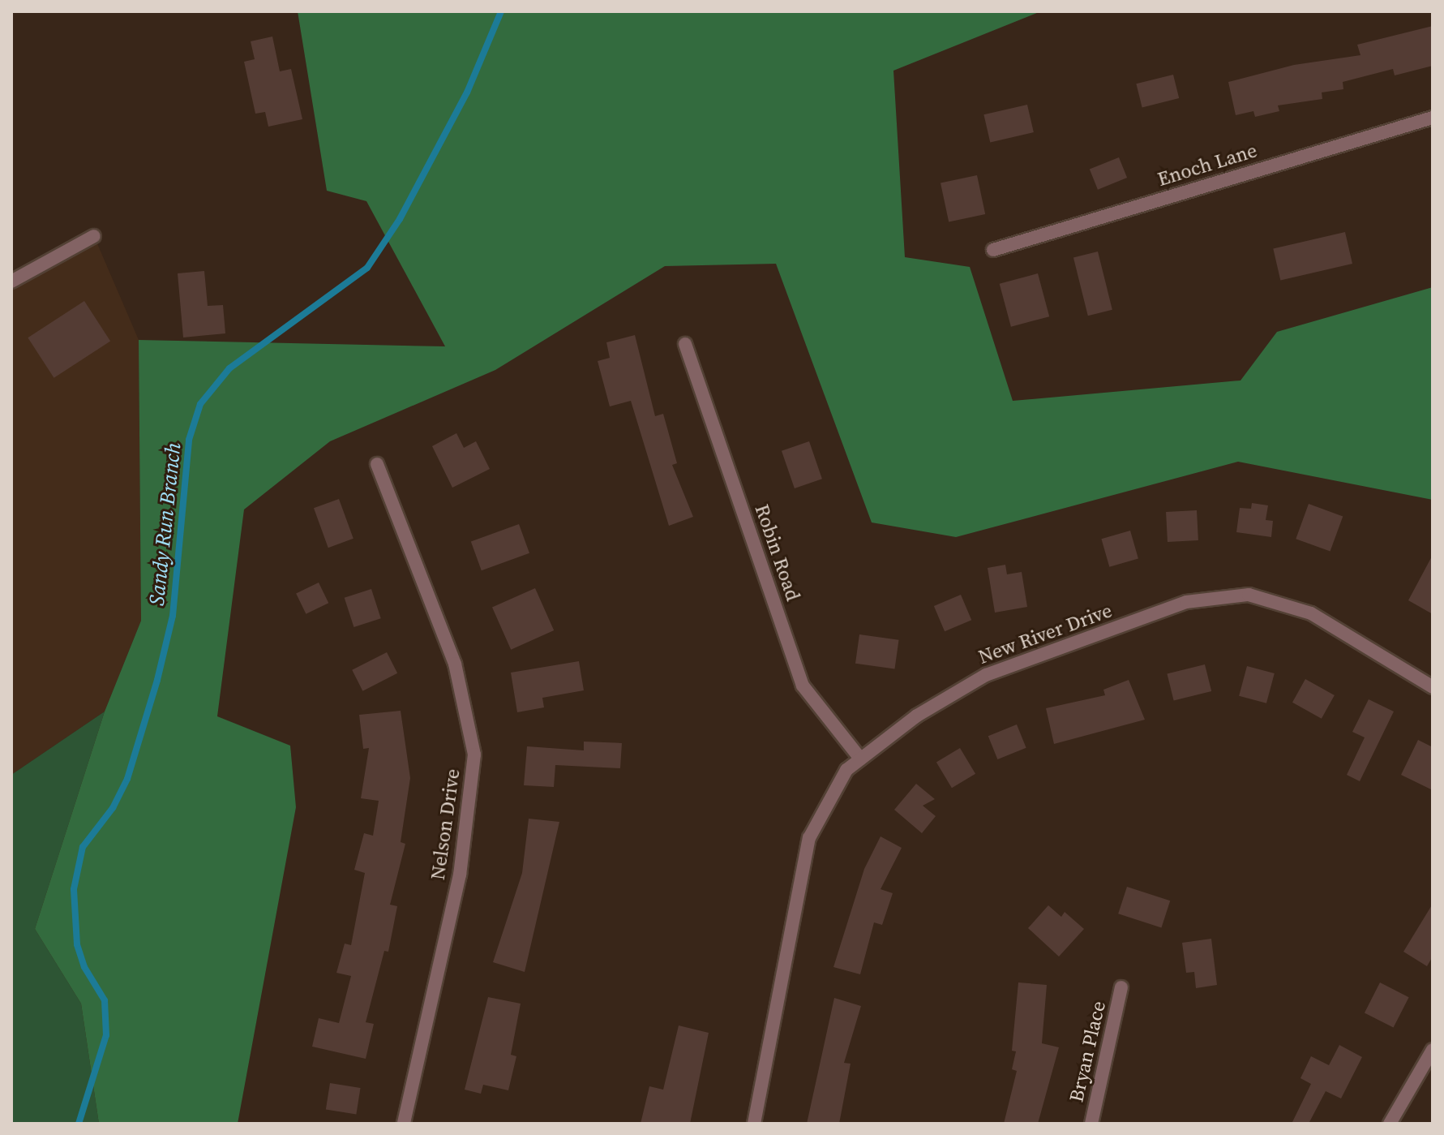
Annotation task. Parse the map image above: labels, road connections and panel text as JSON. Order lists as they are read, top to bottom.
{
  "streets": {
    "street": [
      "Enoch Lane",
      "Robin Road",
      "New River Drive",
      "Nelson Drive",
      "Bryan Place"
    ]
  },
  "crossings": [
    ["Robin Road", "New River Drive"]
  ],
  "water": ["Sandy Run Branch"]
}
